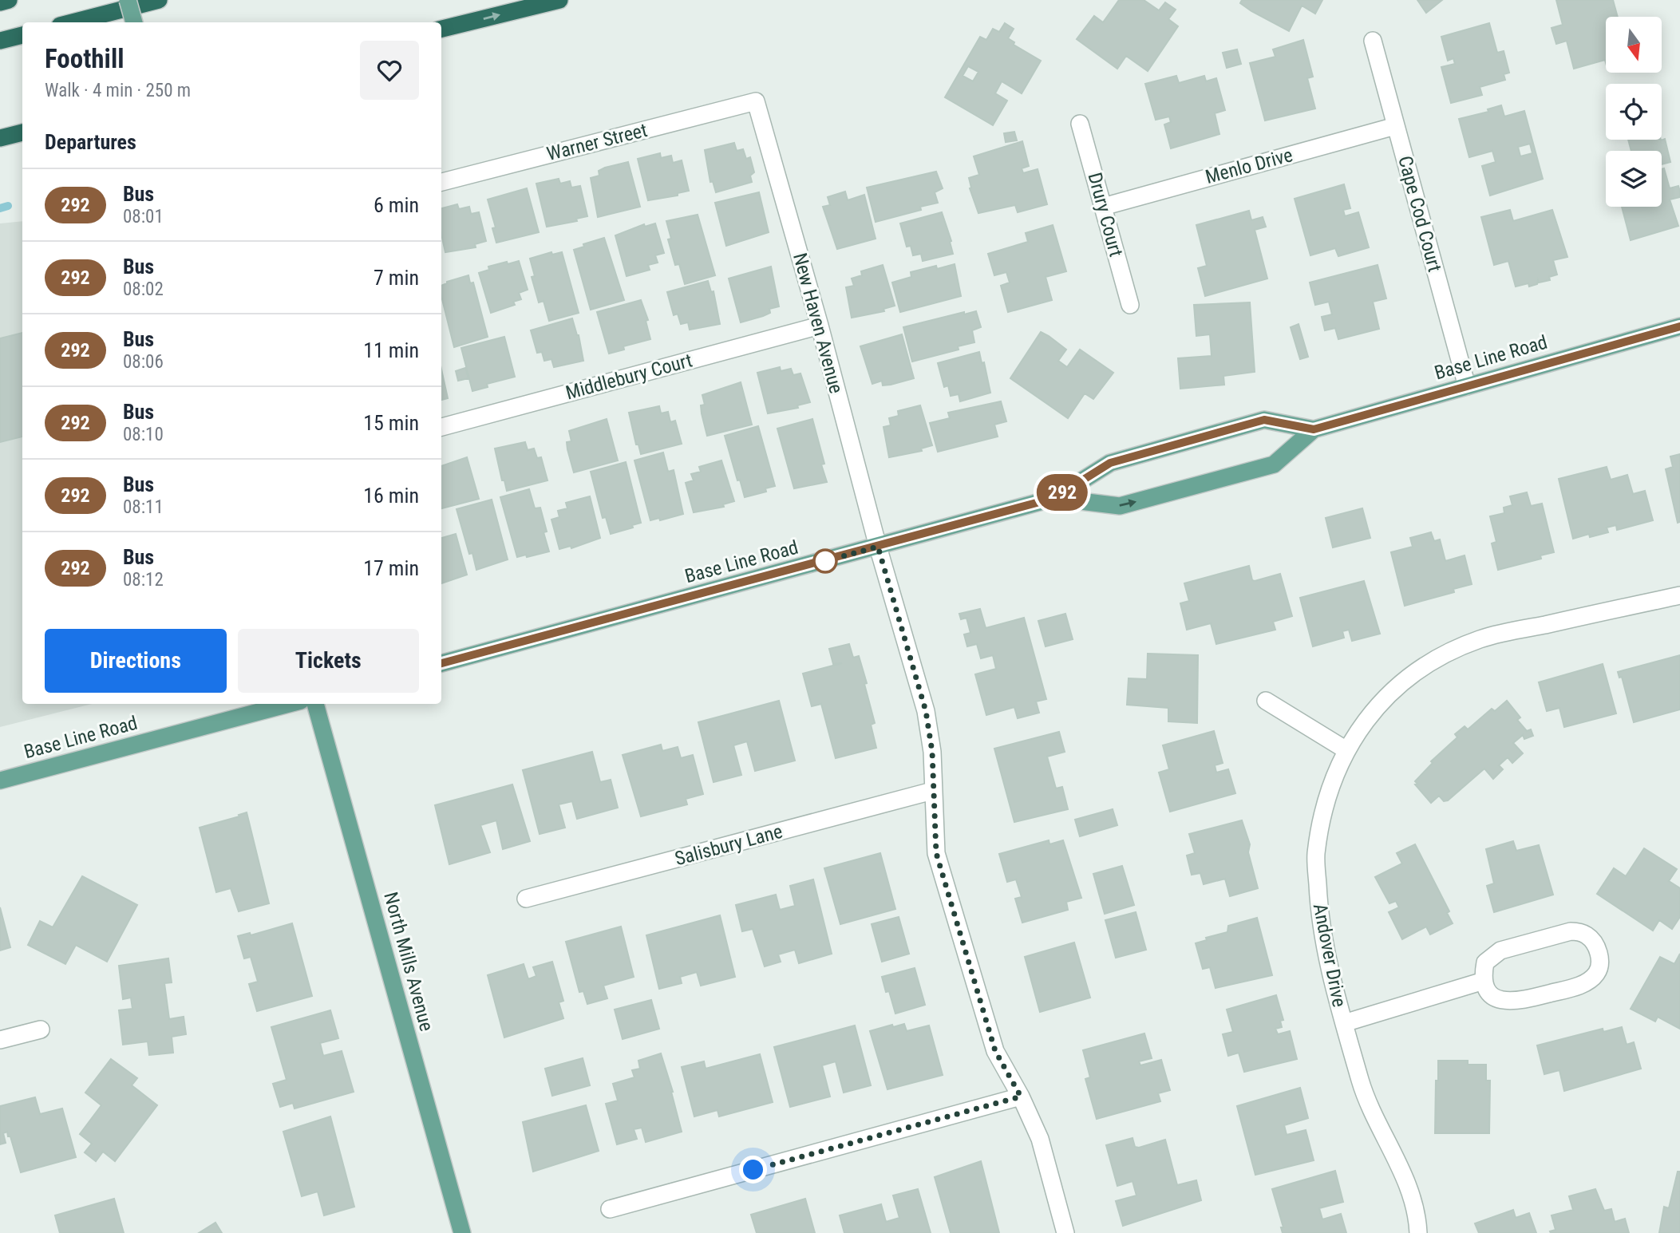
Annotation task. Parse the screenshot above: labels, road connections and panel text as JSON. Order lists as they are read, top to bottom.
{
  "streets": {
    "main road": ["Base Line Road", "North Mills Avenue"],
    "street": [
      "Warner Street",
      "Menlo Drive",
      "Cape Cod Court",
      "Drury Court",
      "New Haven Avenue",
      "Middlebury Court",
      "Salisbury Lane",
      "Andover Drive"
    ]
  },
  "crossings": [
    ["Warner Street", "New Haven Avenue"],
    ["Menlo Drive", "Cape Cod Court"],
    ["Menlo Drive", "Drury Court"],
    ["Cape Cod Court", "Base Line Road"],
    ["New Haven Avenue", "Base Line Road"],
    ["New Haven Avenue", "Middlebury Court"],
    ["New Haven Avenue", "Salisbury Lane"]
  ],
  "lines": ["bus line 292"],
  "north": "bottom",
  "page": {
    "on_map": "292",
    "heading": [
      ["Foothill", "Walk · 4 min · 250 m"],
      "Departures"
    ],
    "list": [
      {
        "mark": "292",
        "name": "Bus",
        "note": "08:01",
        "value": "6 min"
      },
      {
        "mark": "292",
        "name": "Bus",
        "note": "08:02",
        "value": "7 min"
      },
      {
        "mark": "292",
        "name": "Bus",
        "note": "08:06",
        "value": "11 min"
      },
      {
        "mark": "292",
        "name": "Bus",
        "note": "08:10",
        "value": "15 min"
      },
      {
        "mark": "292",
        "name": "Bus",
        "note": "08:11",
        "value": "16 min"
      },
      {
        "mark": "292",
        "name": "Bus",
        "note": "08:12",
        "value": "17 min"
      }
    ],
    "buttons": ["Directions", "Tickets"]
  }
}
